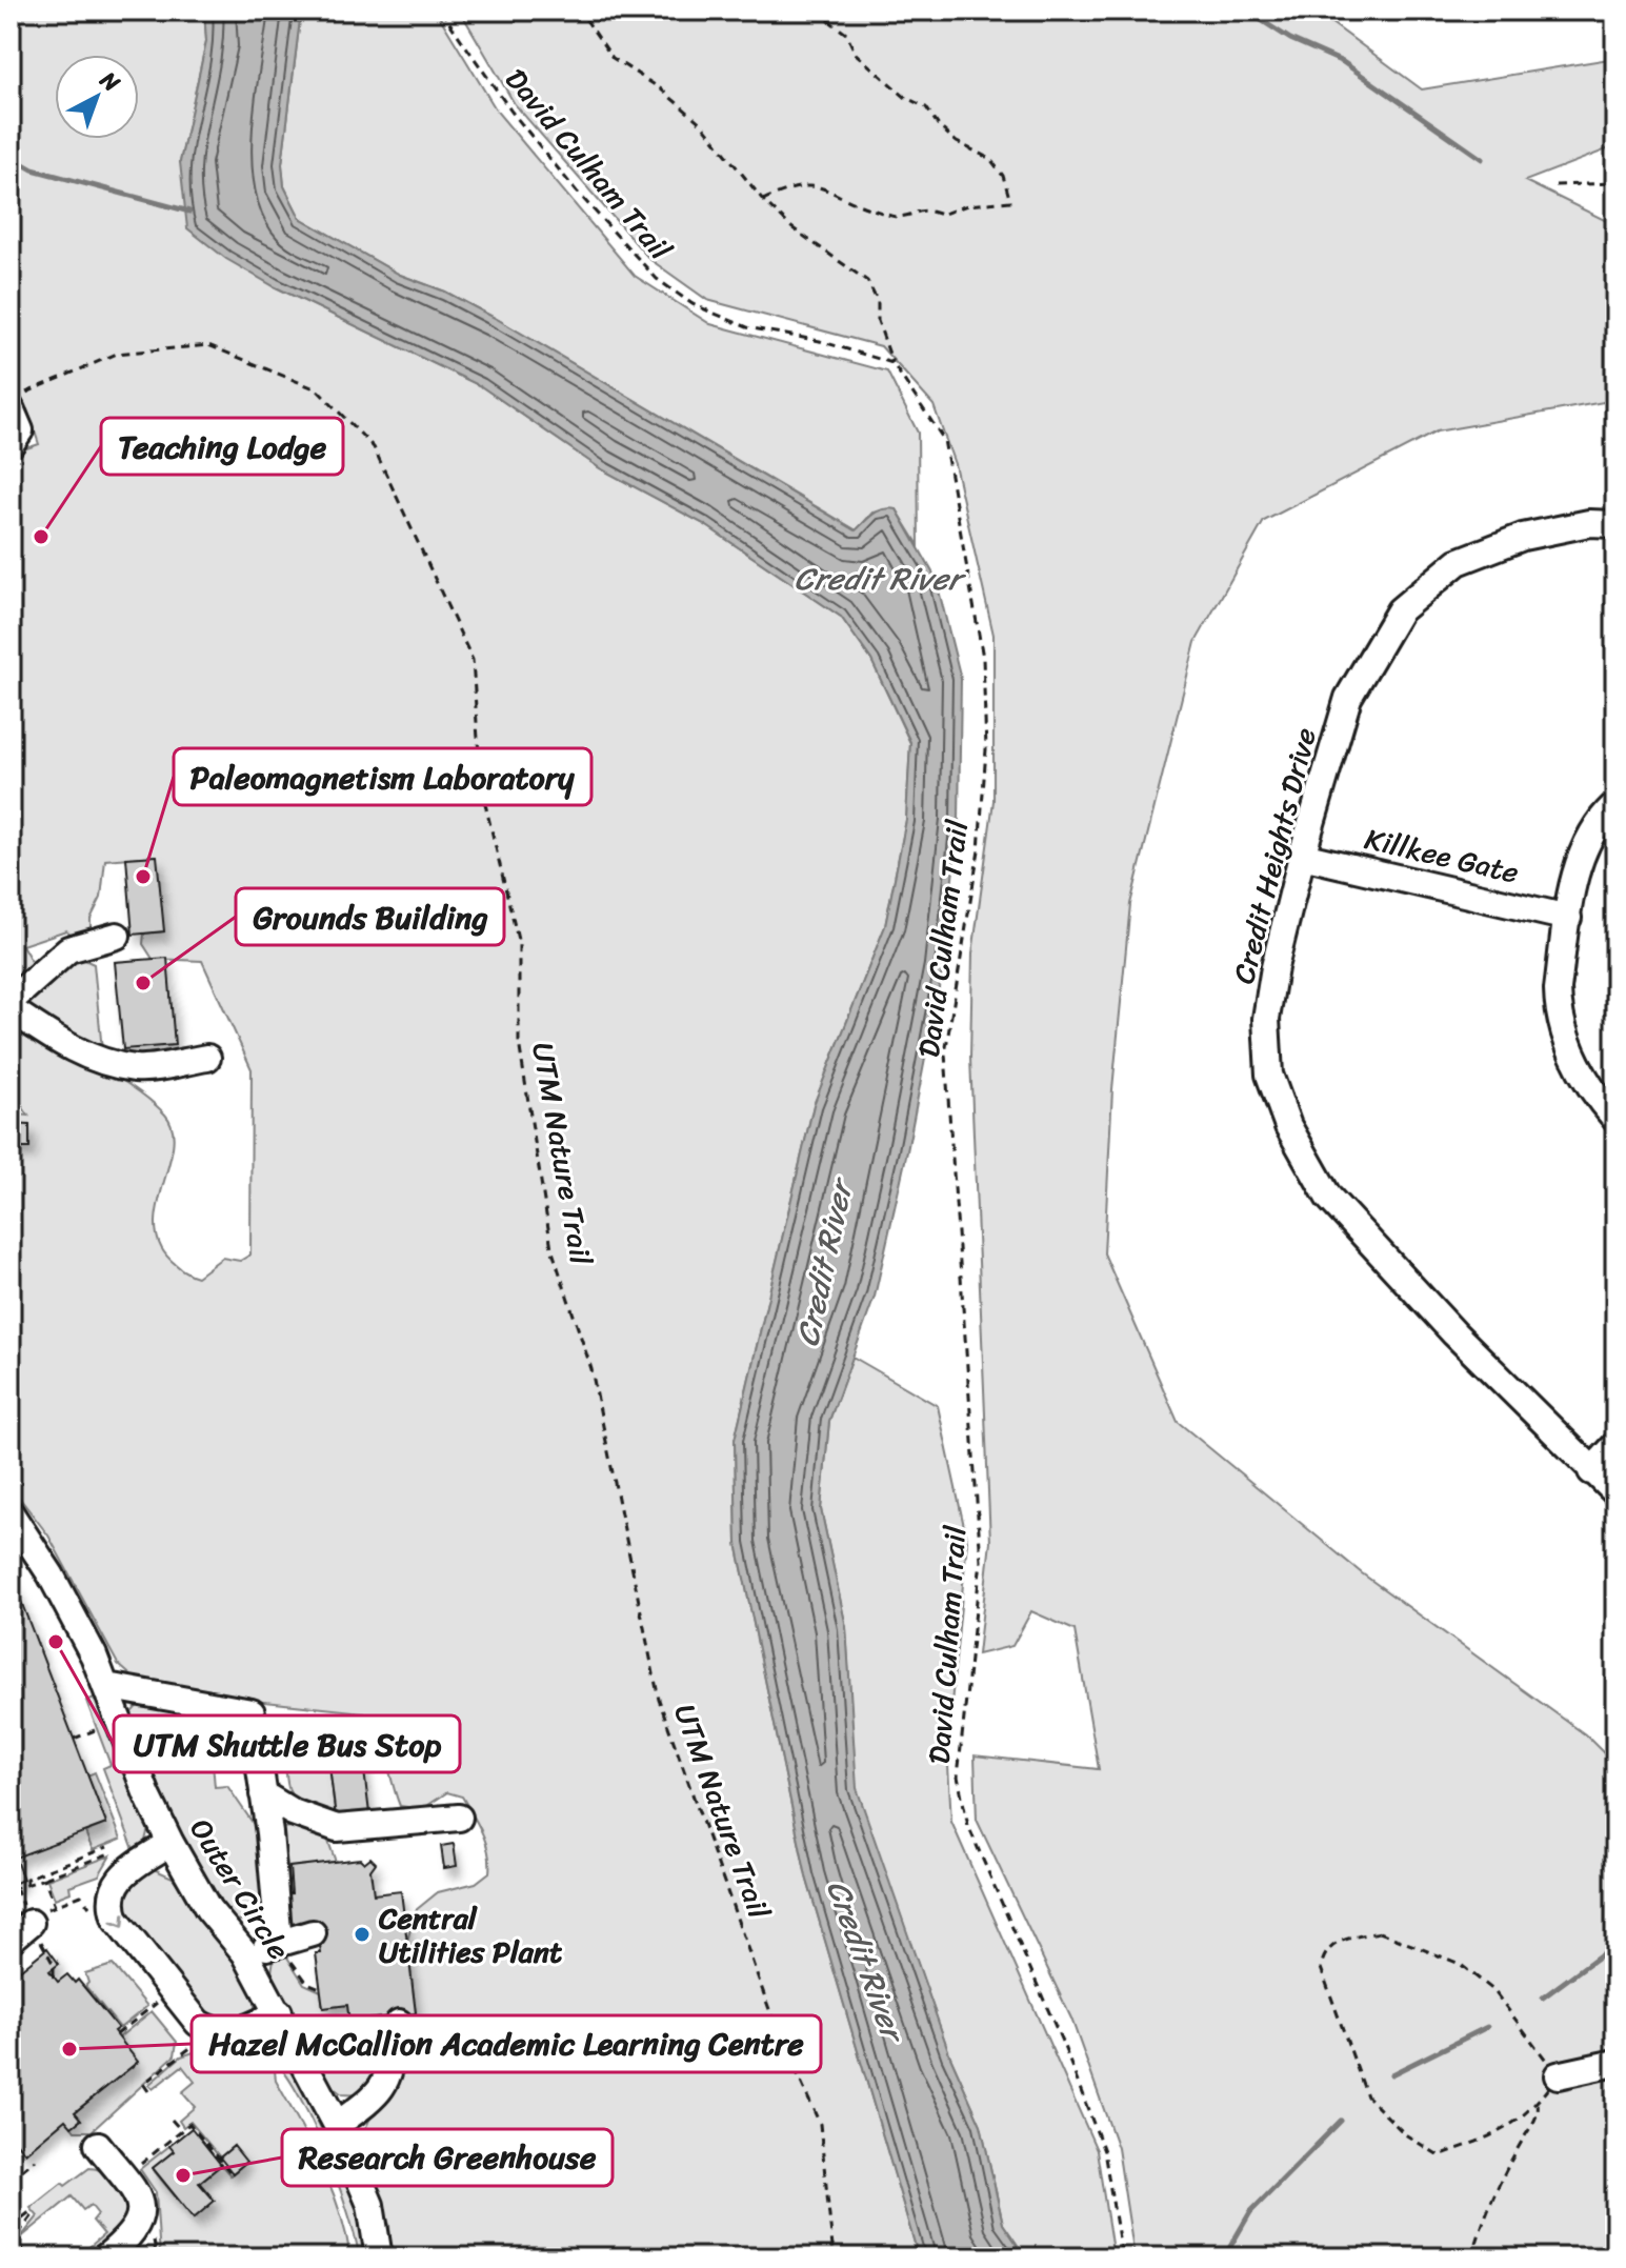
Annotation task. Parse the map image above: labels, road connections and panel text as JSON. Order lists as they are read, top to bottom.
{
  "streets": {
    "street": ["Credit Heights Drive", "Killkee Gate", "Outer Circle"],
    "path": ["David Culham Trail", "UTM Nature Trail"]
  },
  "crossings": [
    ["Credit Heights Drive", "Killkee Gate"]
  ],
  "water": ["Credit River"],
  "places": [
    "Teaching Lodge",
    "Paleomagnetism Laboratory",
    "Grounds Building",
    "UTM Shuttle Bus Stop",
    "Central Utilities Plant",
    "Hazel McCallion Academic Learning Centre",
    "Research Greenhouse"
  ],
  "north": "top right"
}
